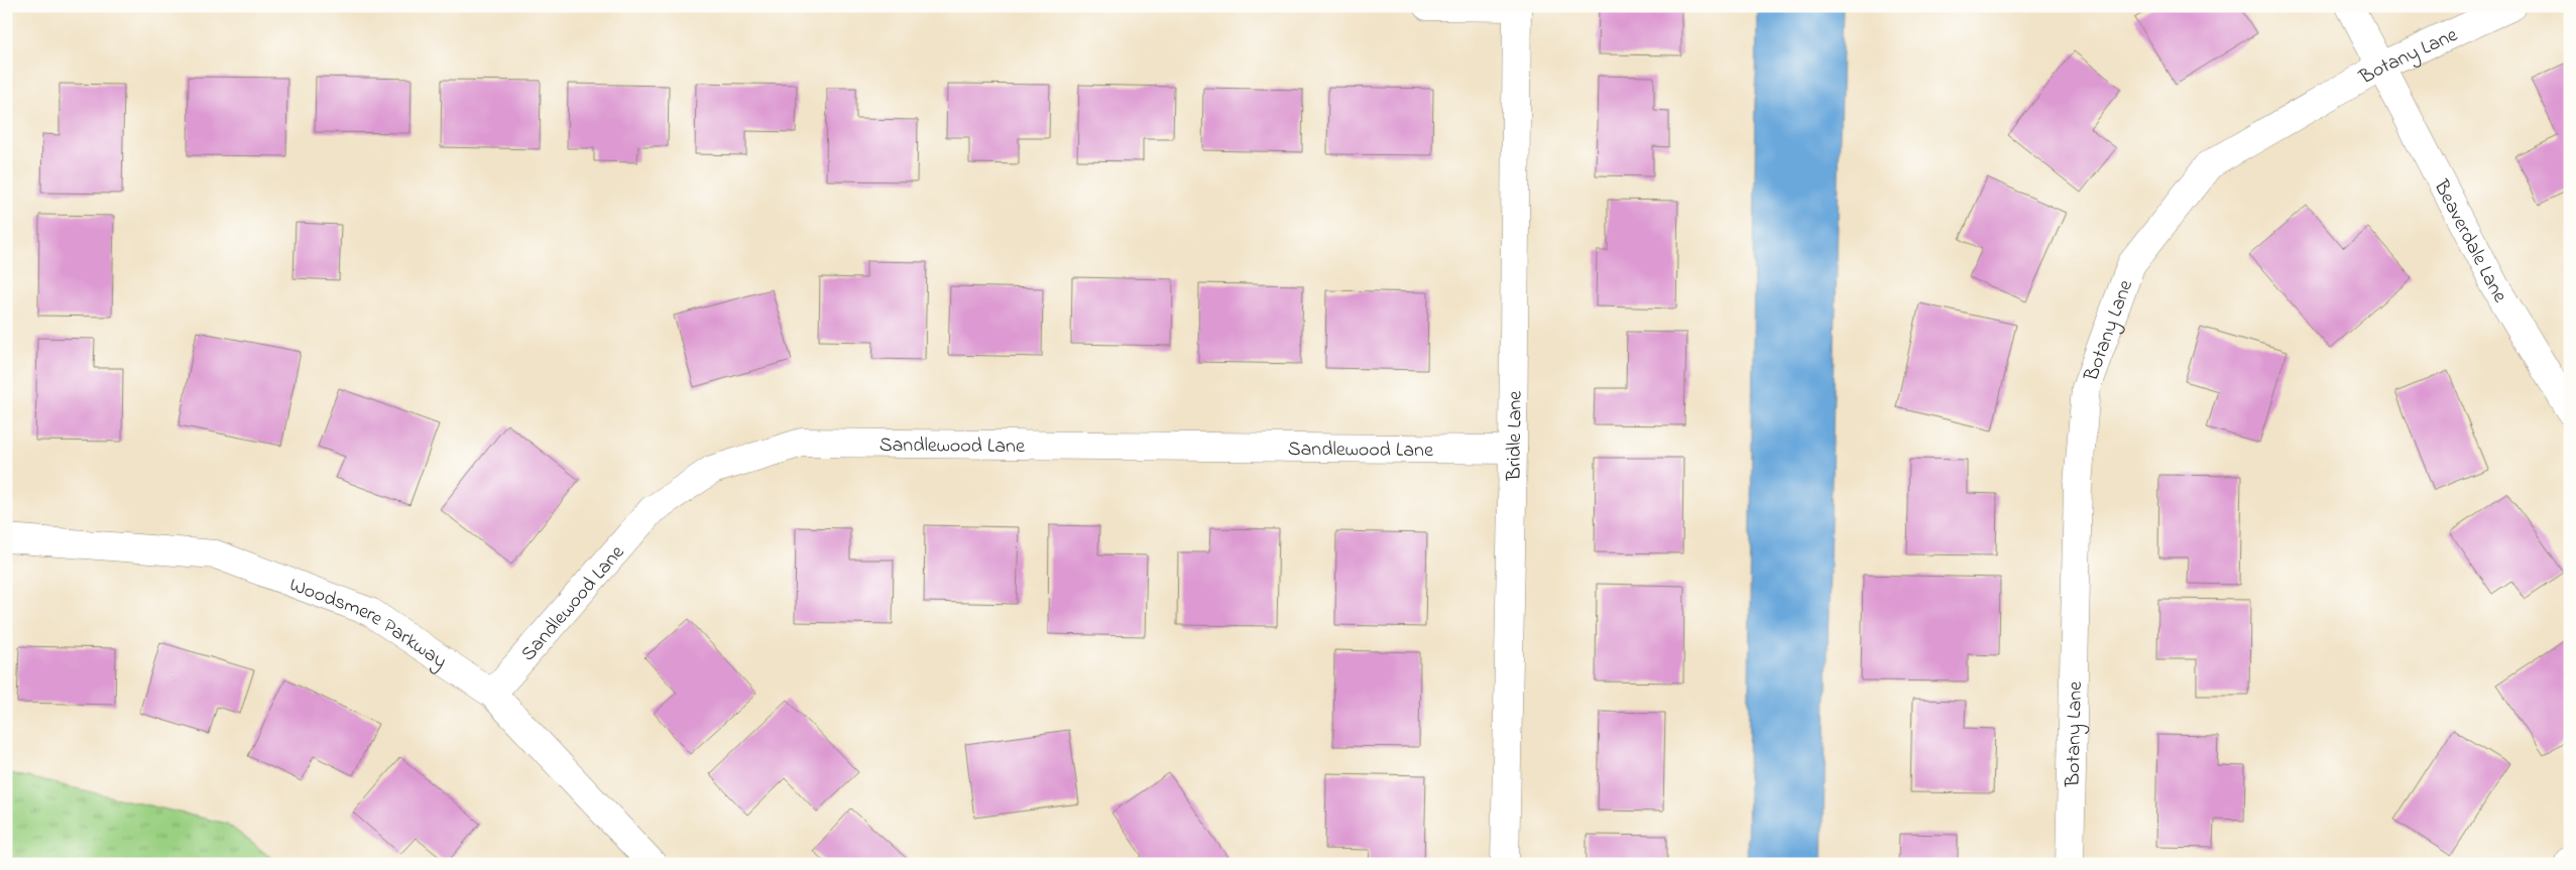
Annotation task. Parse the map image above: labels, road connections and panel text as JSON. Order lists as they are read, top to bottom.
{
  "streets": {
    "street": [
      "Botany Lane",
      "Beaverdale Lane",
      "Bridle Lane",
      "Sandlewood Lane",
      "Woodsmere Parkway"
    ]
  },
  "crossings": [
    ["Botany Lane", "Beaverdale Lane"],
    ["Bridle Lane", "Sandlewood Lane"],
    ["Sandlewood Lane", "Woodsmere Parkway"]
  ]
}
